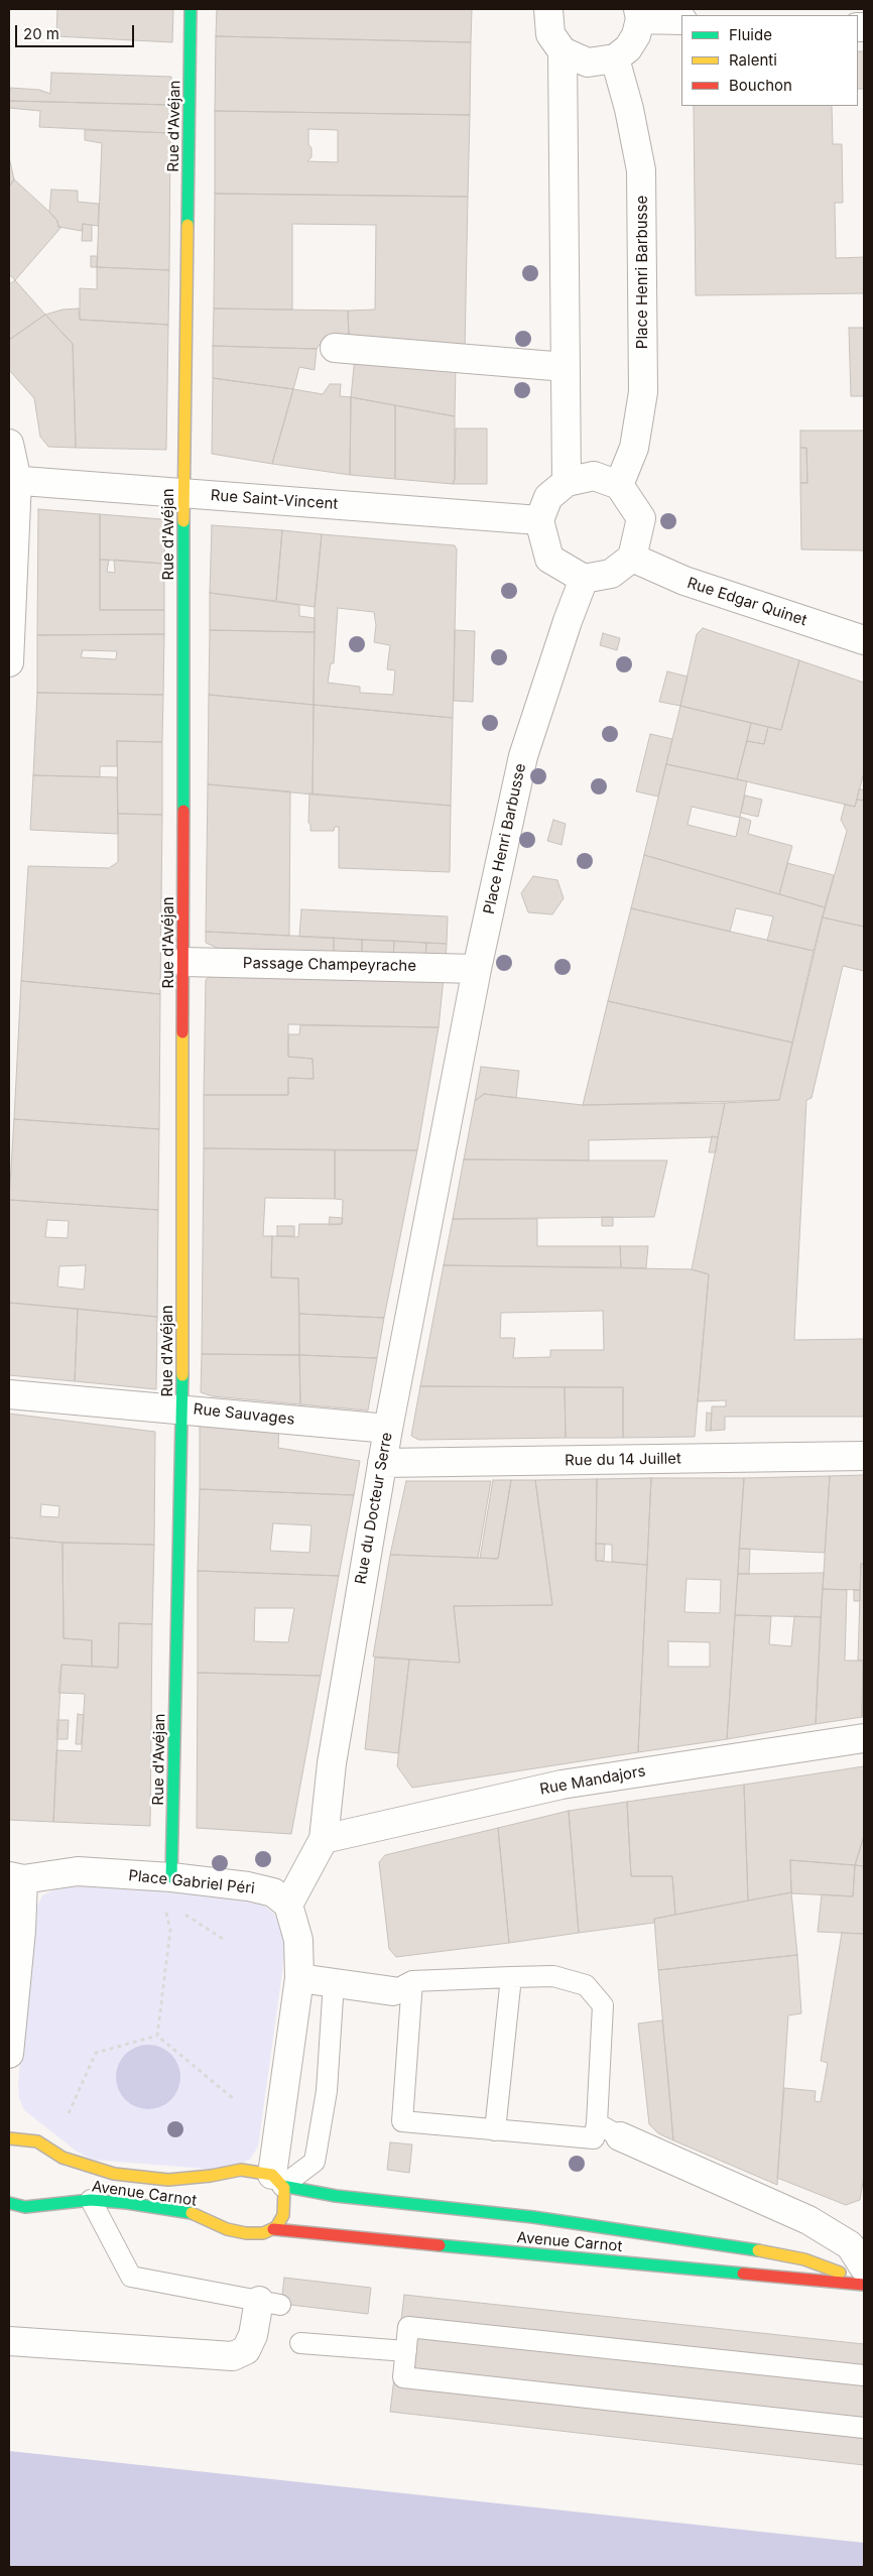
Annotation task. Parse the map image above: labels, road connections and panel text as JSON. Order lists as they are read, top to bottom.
{
  "streets": {
    "street": [
      "Rue d'Avéjan",
      "Place Henri Barbusse",
      "Rue Saint-Vincent",
      "Rue Edgar Quinet",
      "Passage Champeyrache",
      "Rue Sauvages",
      "Rue du 14 Juillet",
      "Rue du Docteur Serre",
      "Rue Mandajors",
      "Place Gabriel Péri",
      "Avenue Carnot"
    ]
  },
  "crossings": [
    ["Rue d'Avéjan", "Rue Saint-Vincent"],
    ["Rue d'Avéjan", "Passage Champeyrache"],
    ["Rue d'Avéjan", "Rue Sauvages"],
    ["Rue d'Avéjan", "Place Gabriel Péri"],
    ["Place Henri Barbusse", "Rue Saint-Vincent"],
    ["Place Henri Barbusse", "Rue Edgar Quinet"],
    ["Place Henri Barbusse", "Passage Champeyrache"],
    ["Place Henri Barbusse", "Rue du Docteur Serre"],
    ["Rue Saint-Vincent", "Rue Edgar Quinet"],
    ["Rue Sauvages", "Rue du Docteur Serre"],
    ["Rue du 14 Juillet", "Rue du Docteur Serre"],
    ["Rue du Docteur Serre", "Rue Mandajors"],
    ["Rue du Docteur Serre", "Place Gabriel Péri"]
  ],
  "legend": ["Fluide", "Ralenti", "Bouchon"],
  "scale_bar": "20 m"
}
